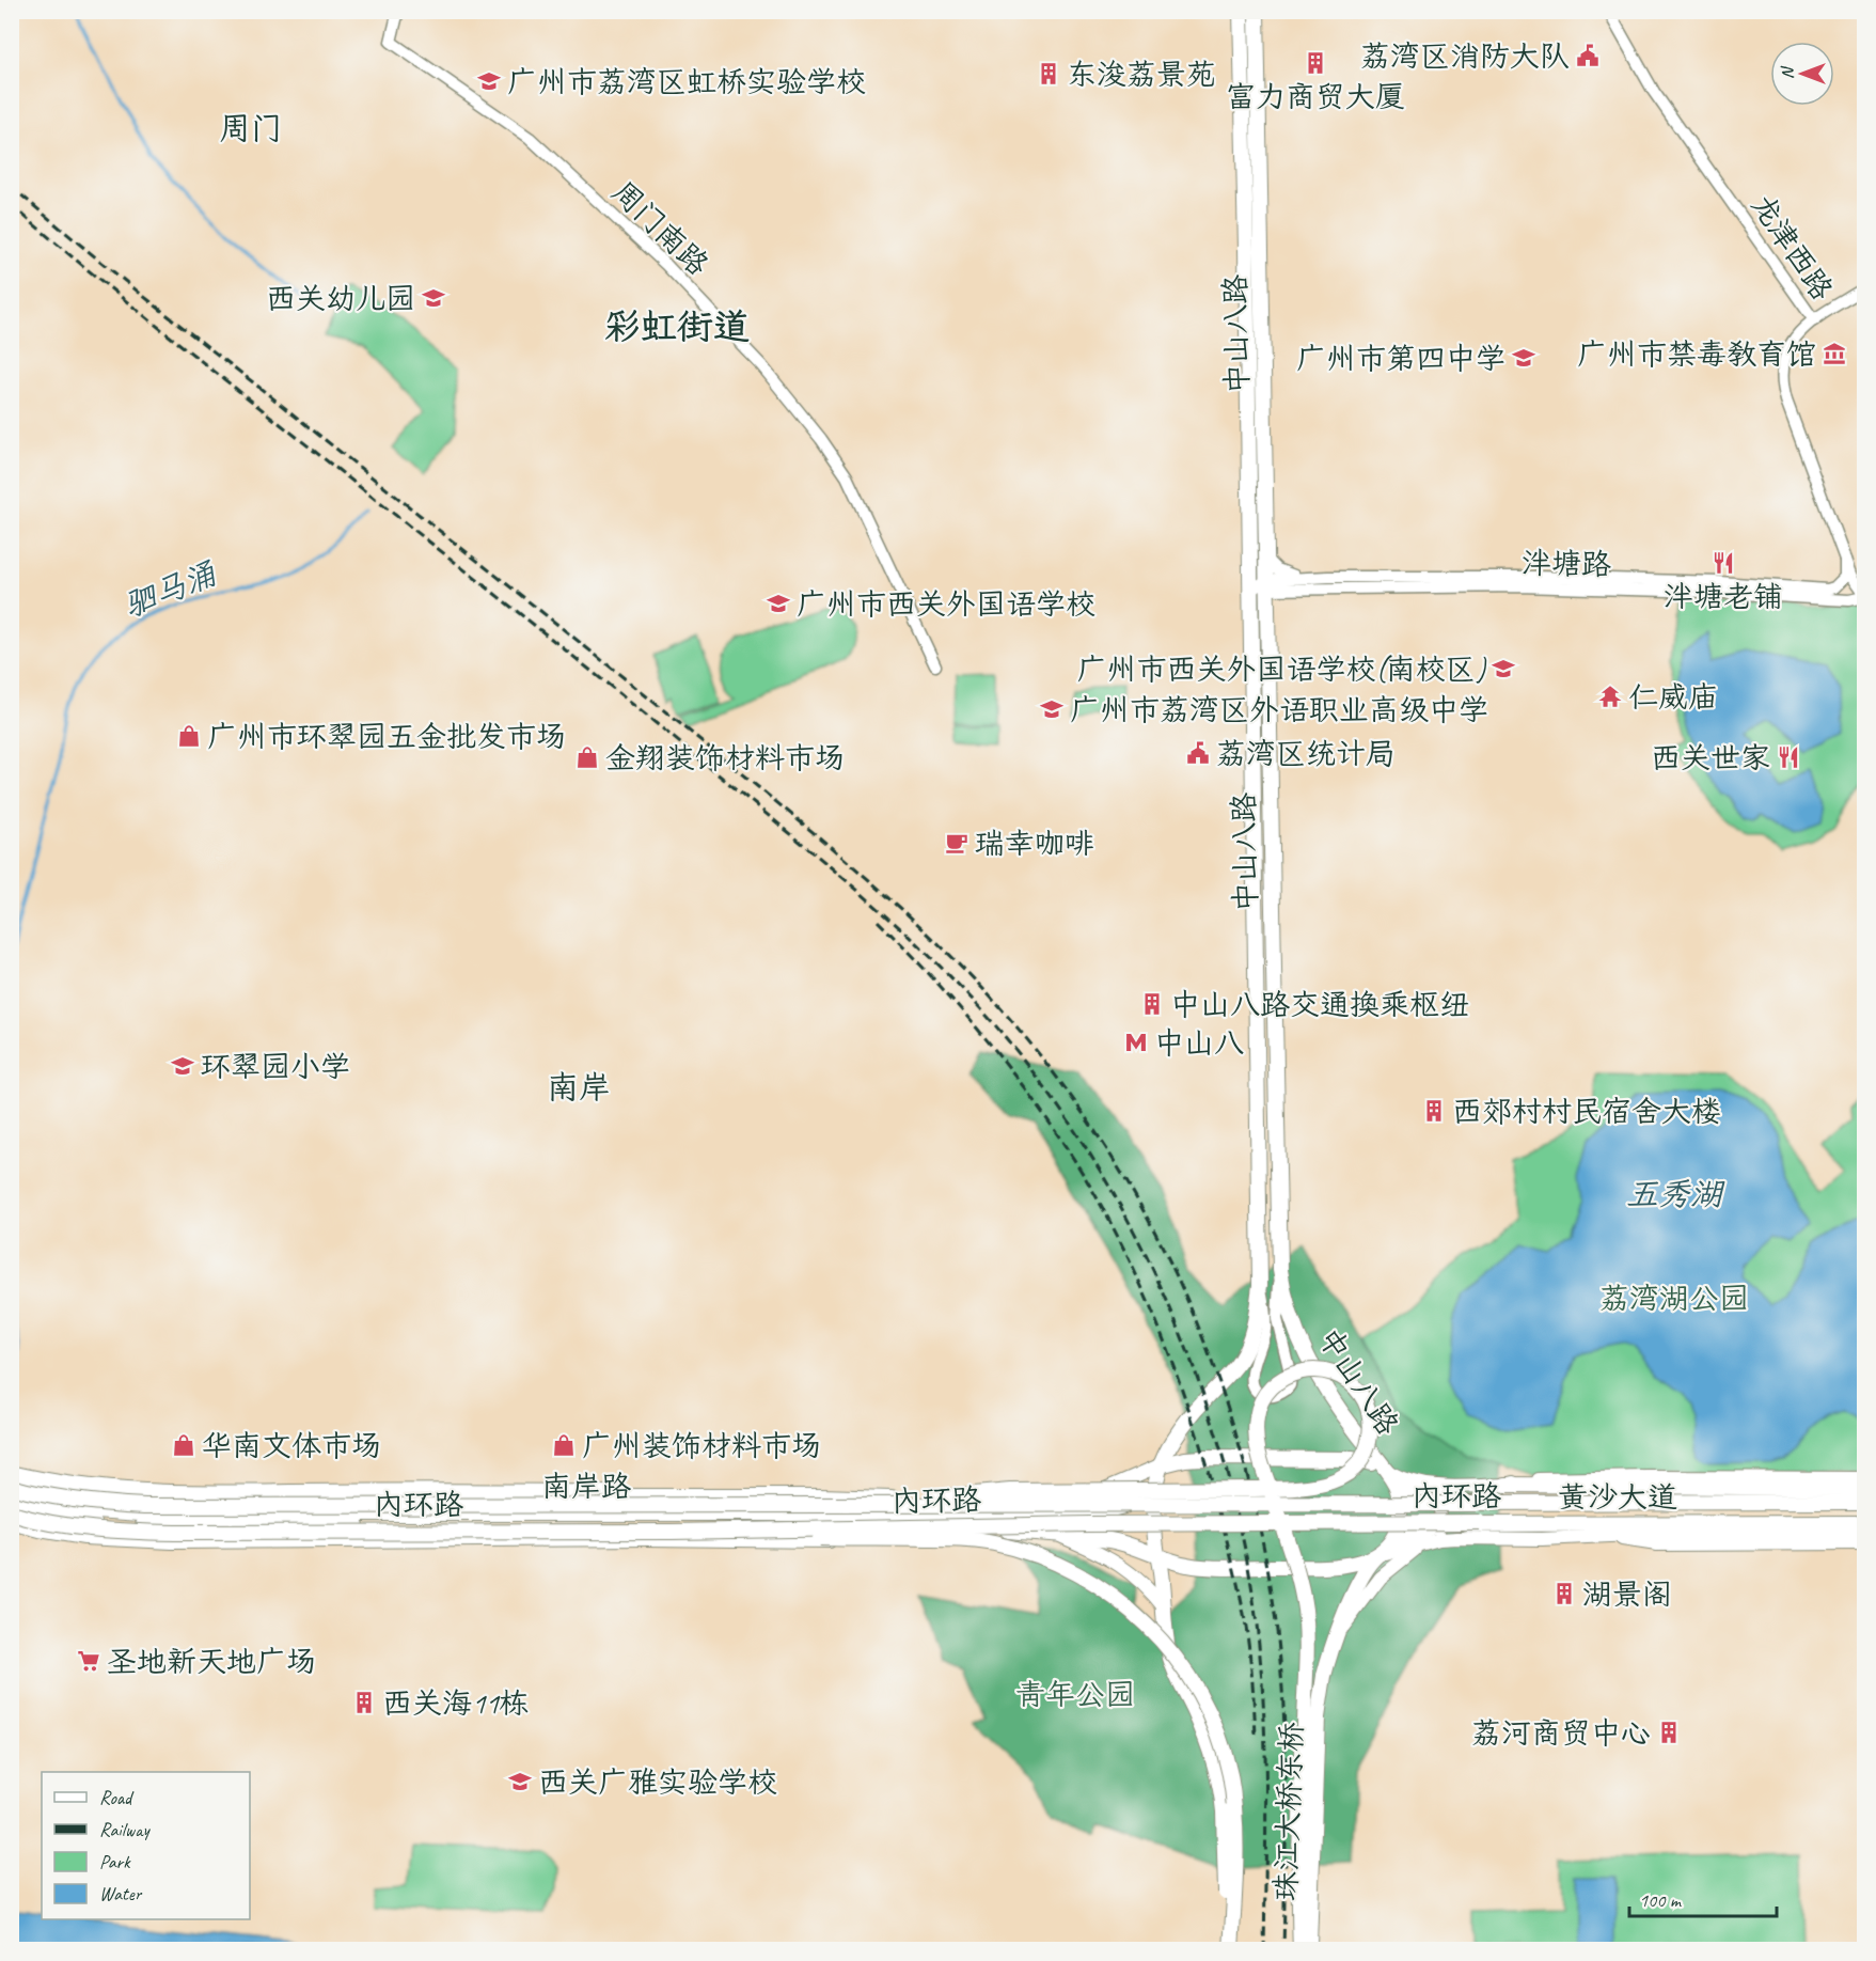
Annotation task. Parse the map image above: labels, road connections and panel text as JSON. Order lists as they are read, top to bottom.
{
  "streets": {
    "main road": [
      "中山八路",
      "南岸路",
      "内环路",
      "黄沙大道",
      "珠江大桥东桥"
    ],
    "street": ["周门南路", "龙津西路", "泮塘路"]
  },
  "crossings": [
    ["龙津西路", "泮塘路"],
    ["中山八路", "泮塘路"],
    ["中山八路", "南岸路"],
    ["中山八路", "黄沙大道"],
    ["中山八路", "珠江大桥东桥"],
    ["南岸路", "内环路"],
    ["南岸路", "黄沙大道"],
    ["南岸路", "珠江大桥东桥"],
    ["内环路", "黄沙大道"],
    ["黄沙大道", "珠江大桥东桥"]
  ],
  "districts": ["周门", "彩虹街道", "南岸"],
  "water": ["驷马涌", "五秀湖"],
  "parks": ["荔湾湖公园", "青年公园"],
  "places": {
    "public building": ["荔湾区消防大队", "荔湾区统计局"],
    "building": [
      "富力商贸大厦",
      "东浚荔景苑",
      "中山八路交通换乘枢纽",
      "西郊村村民宿舍大楼",
      "湖景阁",
      "西关海11栋",
      "荔河商贸中心"
    ],
    "school or university": [
      "广州市荔湾区虹桥实验学校",
      "西关幼儿园",
      "广州市第四中学",
      "广州市西关外国语学校",
      "广州市西关外国语学校(南校区)",
      "广州市荔湾区外语职业高级中学",
      "环翠园小学",
      "西关广雅实验学校"
    ],
    "museum": ["广州市禁毒教育馆"],
    "restaurant": ["泮塘老铺", "西关世家"],
    "temple": ["仁威庙"],
    "shop": [
      "广州市环翠园五金批发市场",
      "金翔装饰材料市场",
      "华南文体市场",
      "广州装饰材料市场"
    ],
    "cafe": ["瑞幸咖啡"],
    "metro station": ["中山八"],
    "supermarket": ["圣地新天地广场"]
  },
  "legend": [
    "Road",
    "Railway",
    "Park",
    "Water"
  ],
  "scale_bar": "100 m",
  "north": "left"
}
